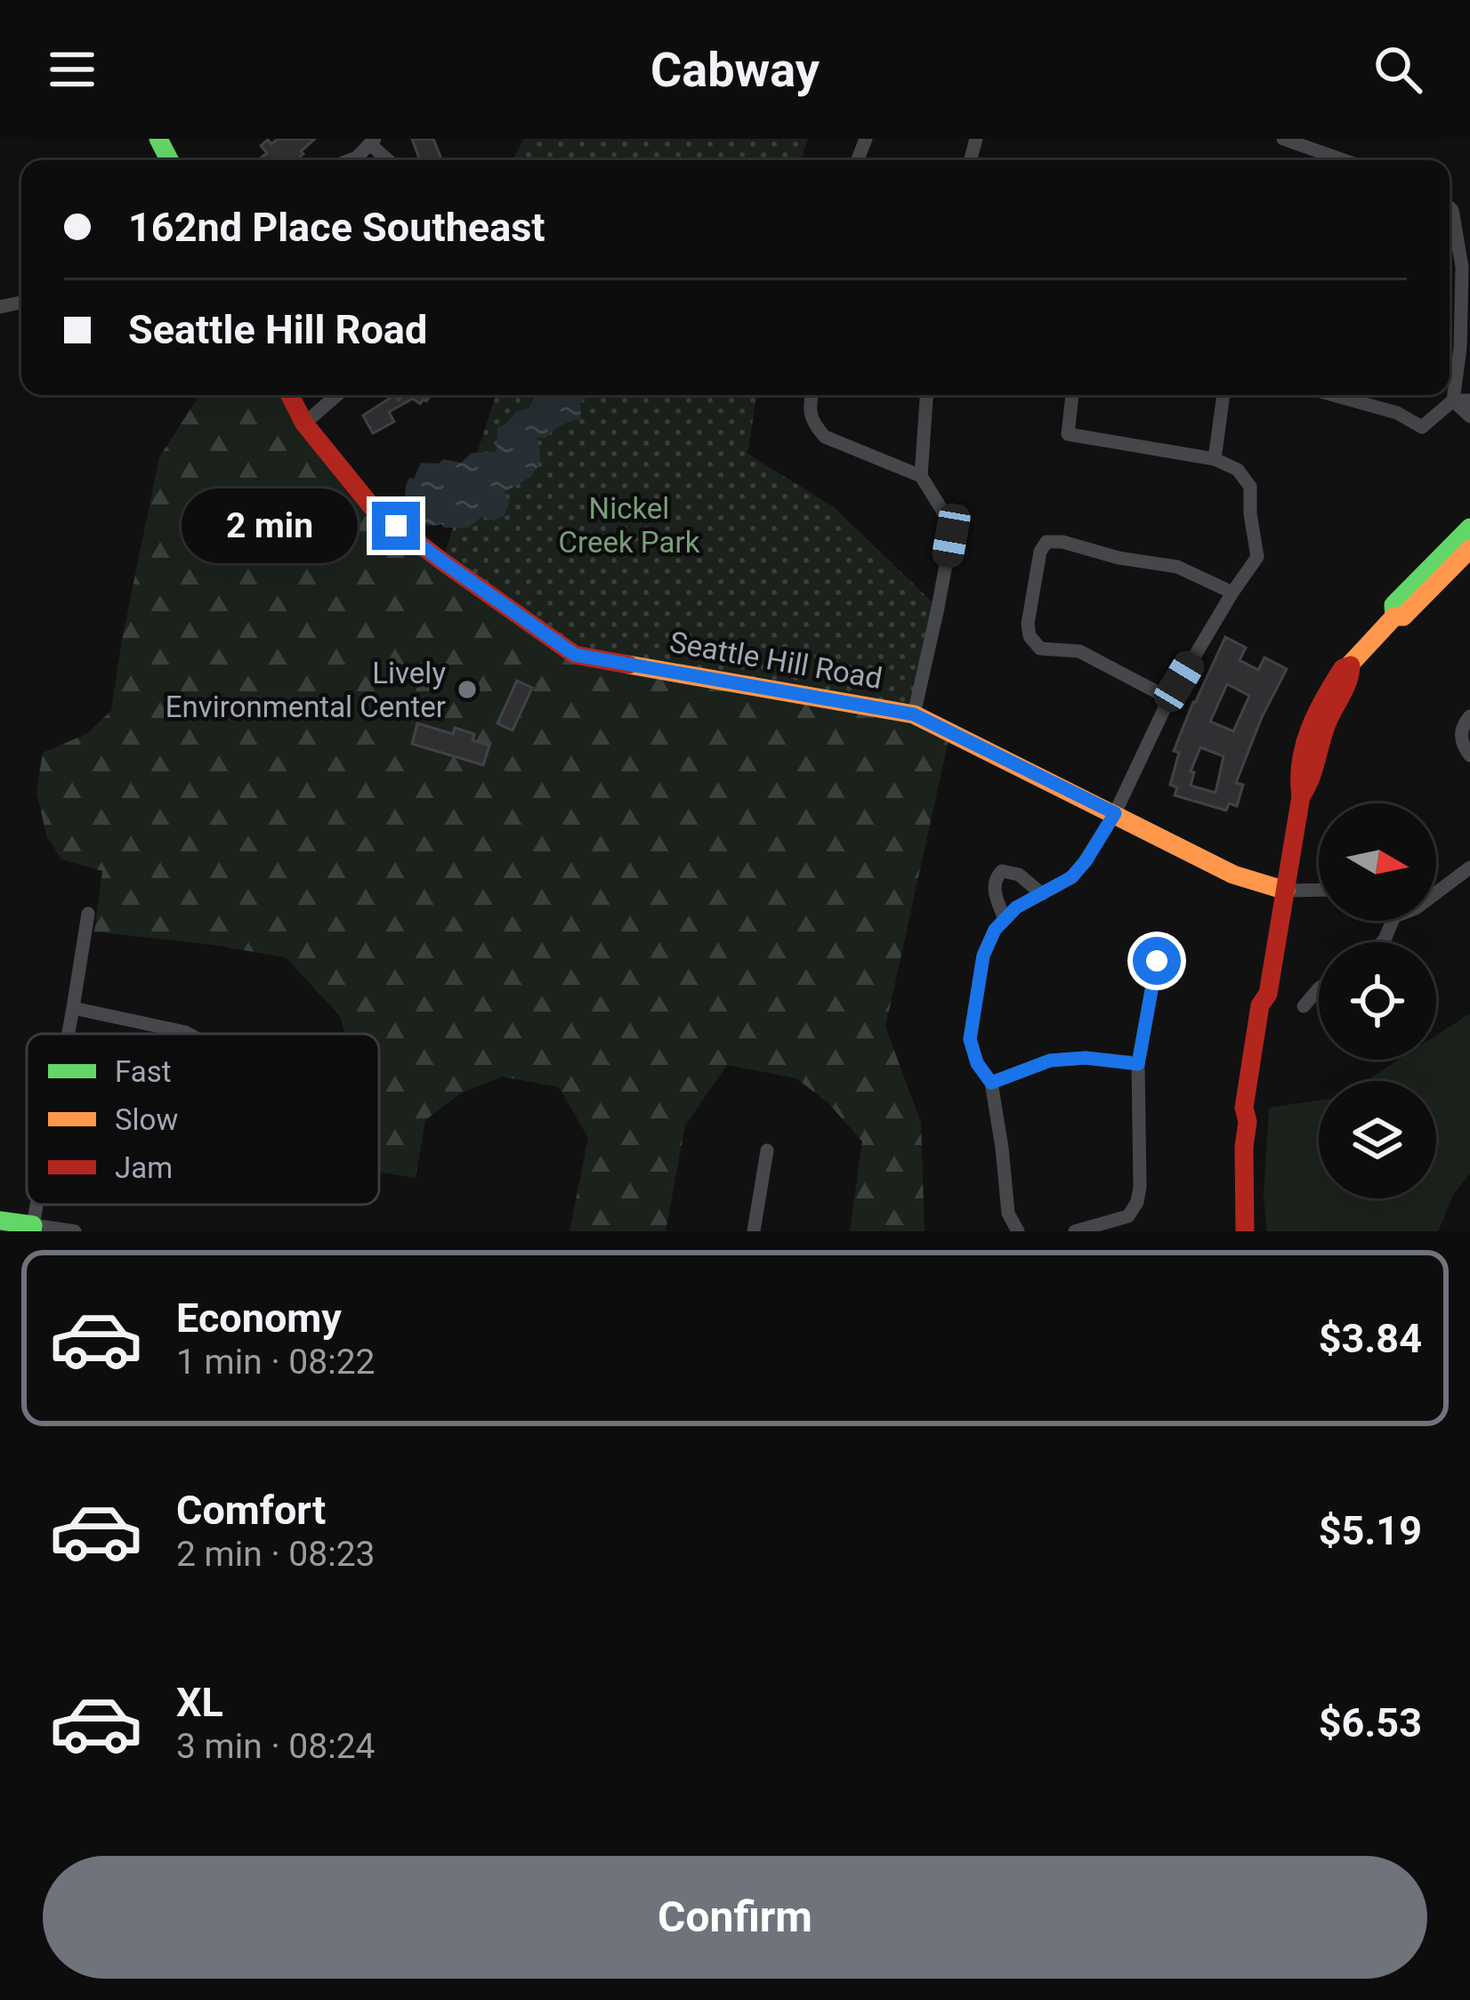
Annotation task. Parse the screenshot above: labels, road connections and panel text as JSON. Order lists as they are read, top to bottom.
{
  "streets": {
    "street": ["Seattle Hill Road"]
  },
  "parks": ["Nickel Creek Park"],
  "places": ["Lively Environmental Center"],
  "legend": ["Fast", "Slow", "Jam"],
  "north": "right",
  "page": {
    "header": "Cabway",
    "banner": ["162nd Place Southeast", "Seattle Hill Road"],
    "bubble": "2 min",
    "list": [
      {
        "name": "Economy",
        "note": "1 min · 08:22",
        "value": "$3.84"
      },
      {
        "name": "Comfort",
        "note": "2 min · 08:23",
        "value": "$5.19"
      },
      {
        "name": "XL",
        "note": "3 min · 08:24",
        "value": "$6.53"
      }
    ],
    "buttons": "Confirm"
  }
}
